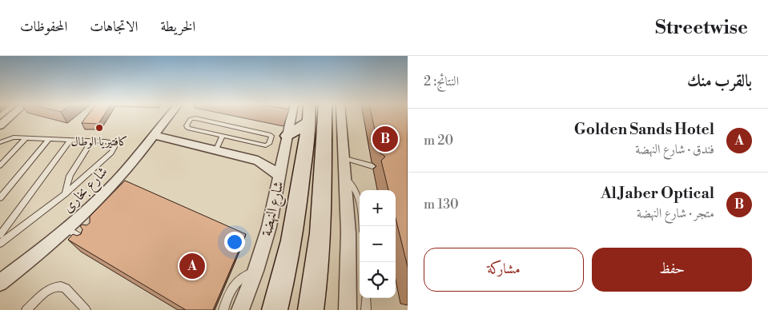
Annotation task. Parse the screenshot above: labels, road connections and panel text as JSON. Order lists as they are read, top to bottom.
{
  "streets": {
    "main road": ["شارع النهضة"],
    "street": ["شارع بخارى"]
  },
  "places": ["كافتيريا الوطال"],
  "page": {
    "header": "Streetwise",
    "nav": ["الخريطة", "الاتجاهات", "المحفوظات"],
    "heading": ["بالقرب منك", "النتائج: 2"],
    "list": [
      {
        "mark": "A",
        "name": "Golden Sands Hotel",
        "note": "فندق · شارع النهضة",
        "value": "20 m"
      },
      {
        "mark": "B",
        "name": "Al Jaber Optical",
        "note": "متجر · شارع النهضة",
        "value": "130 m"
      }
    ],
    "pins": ["B", "A"],
    "map_buttons": ["+", "−"],
    "buttons": ["حفظ", "مشاركة"]
  }
}
